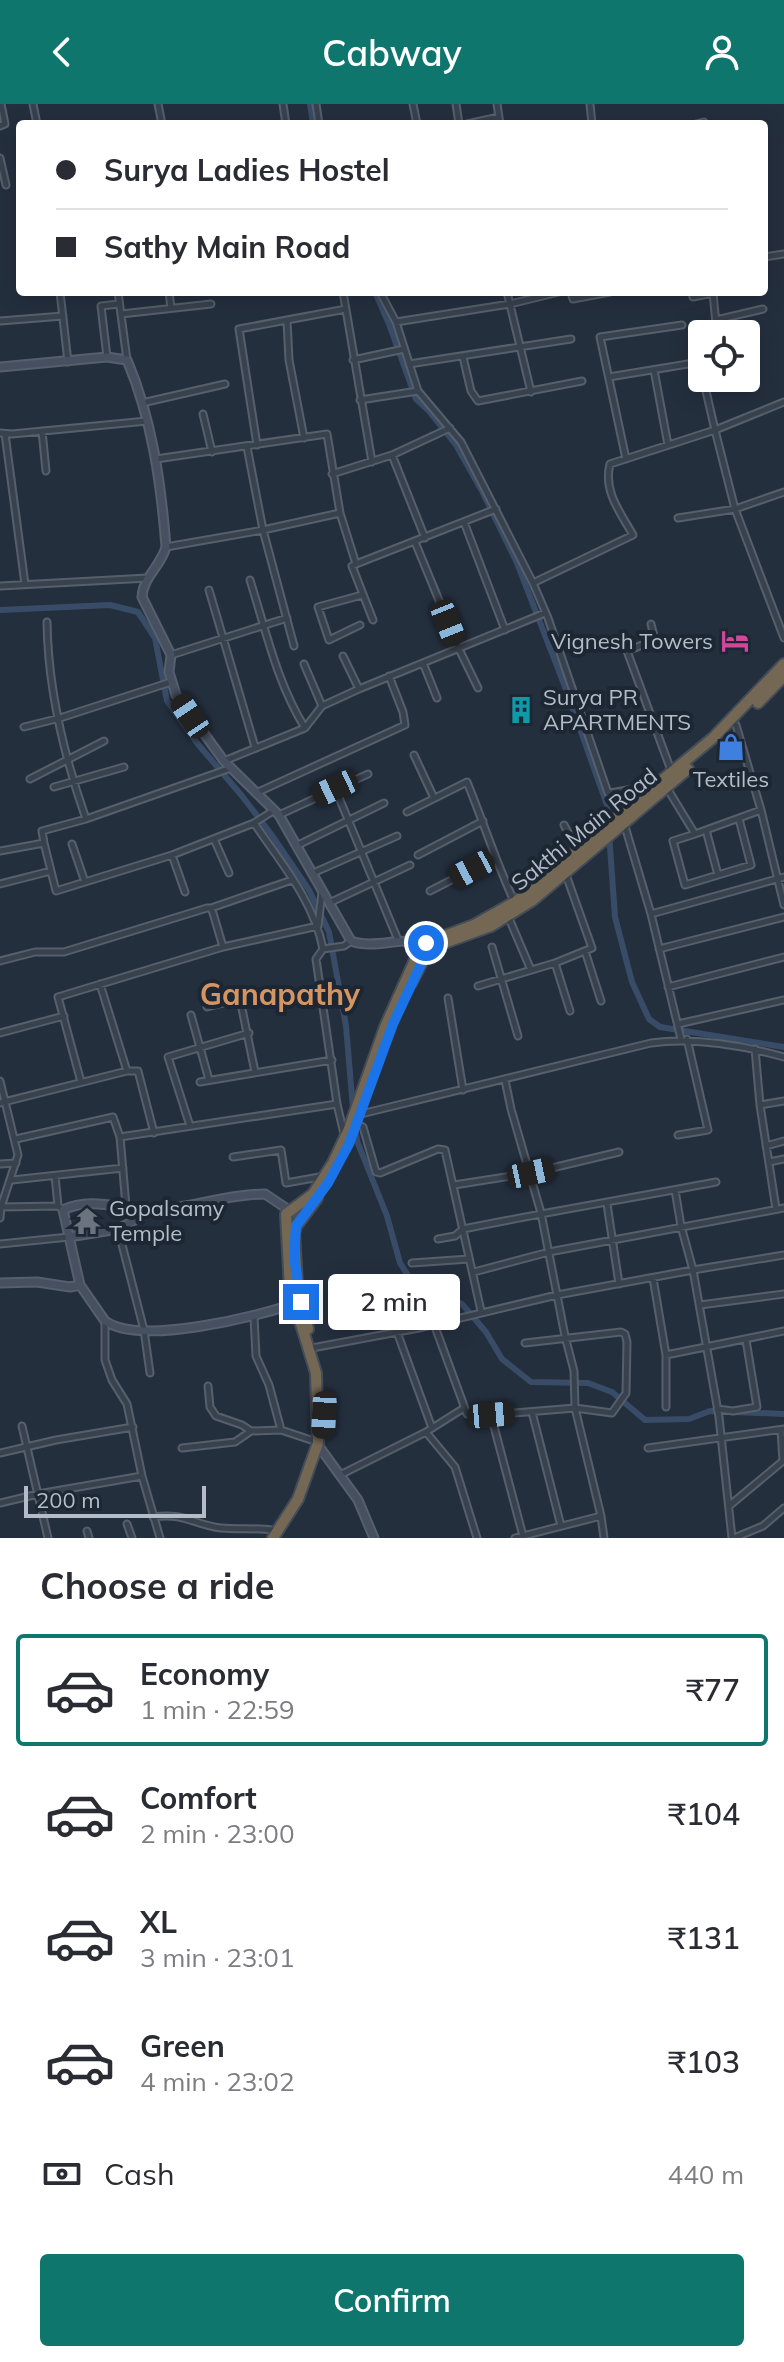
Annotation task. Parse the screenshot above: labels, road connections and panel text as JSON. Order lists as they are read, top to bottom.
{
  "streets": {
    "highway": ["Sakthi Main Road"]
  },
  "districts": ["Ganapathy"],
  "places": {
    "hotel": ["Vignesh Towers"],
    "building": ["Surya PR APARTMENTS"],
    "shop": ["Textiles"],
    "temple": ["Gopalsamy Temple"]
  },
  "scale_bar": "200 m",
  "page": {
    "header": "Cabway",
    "banner": ["Surya Ladies Hostel", "Sathy Main Road"],
    "bubble": "2 min",
    "scale": "200 m",
    "heading": "Choose a ride",
    "list": [
      {
        "name": "Economy",
        "note": "1 min · 22:59",
        "value": "₹77"
      },
      {
        "name": "Comfort",
        "note": "2 min · 23:00",
        "value": "₹104"
      },
      {
        "name": "XL",
        "note": "3 min · 23:01",
        "value": "₹131"
      },
      {
        "name": "Green",
        "note": "4 min · 23:02",
        "value": "₹103"
      }
    ],
    "pay": ["Cash", "440 m"],
    "buttons": "Confirm"
  }
}
